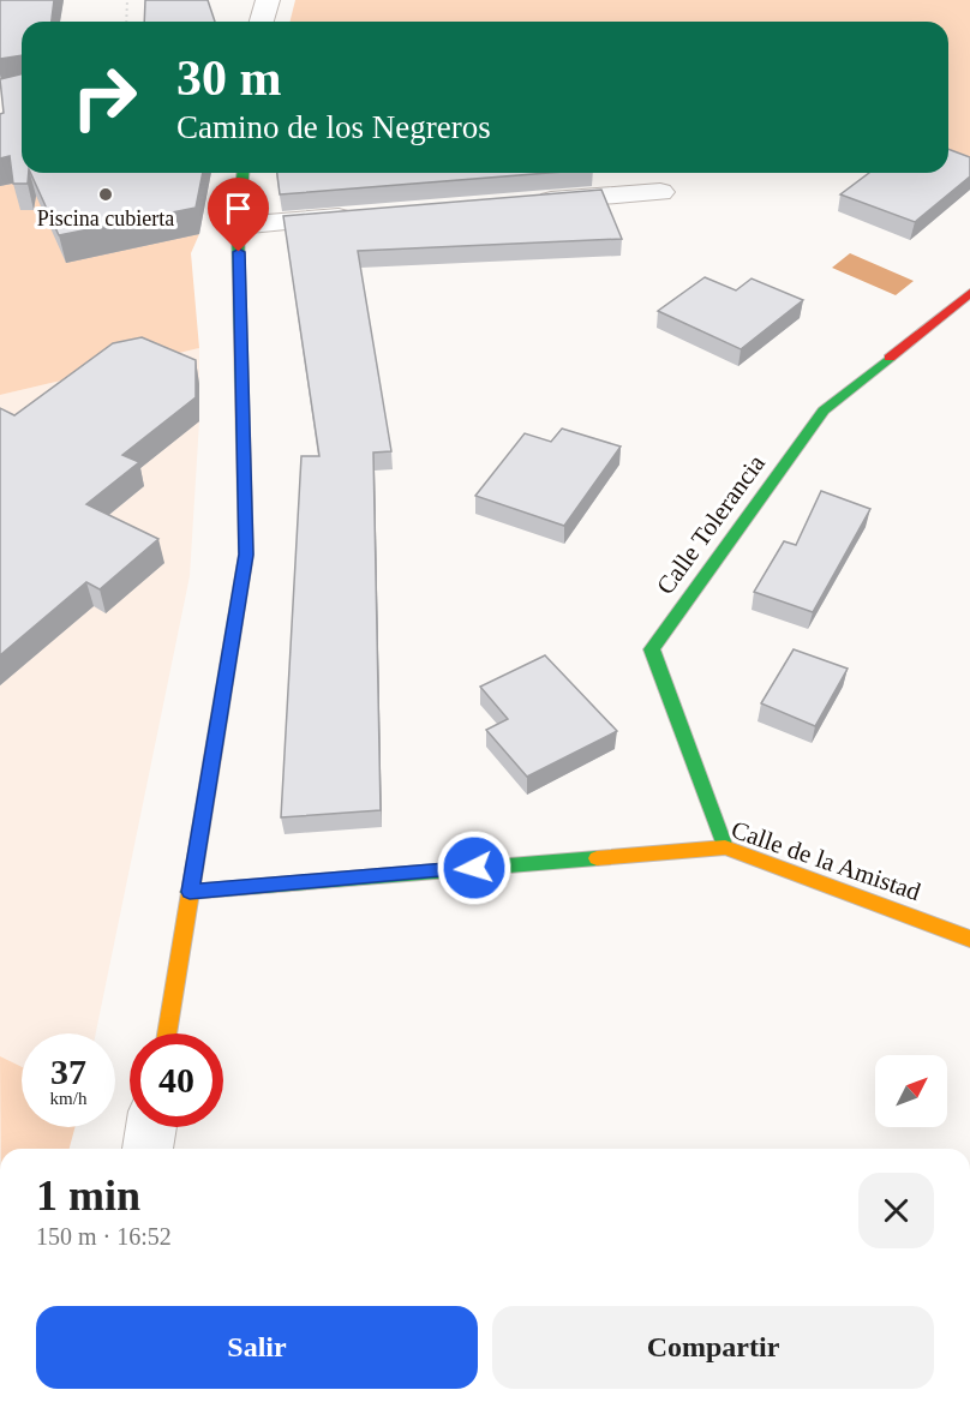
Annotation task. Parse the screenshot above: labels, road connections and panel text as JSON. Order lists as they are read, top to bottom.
{
  "streets": {
    "street": ["Calle Tolerancia", "Calle de la Amistad"]
  },
  "crossings": [
    ["Calle Tolerancia", "Calle de la Amistad"]
  ],
  "places": ["Piscina cubierta"],
  "north": "top right",
  "page": {
    "turn": ["30 m", "Camino de los Negreros"],
    "speed": "37 km/h",
    "limit": "40",
    "heading": ["1 min", "150 m · 16:52"],
    "buttons": ["Salir", "Compartir"]
  }
}
